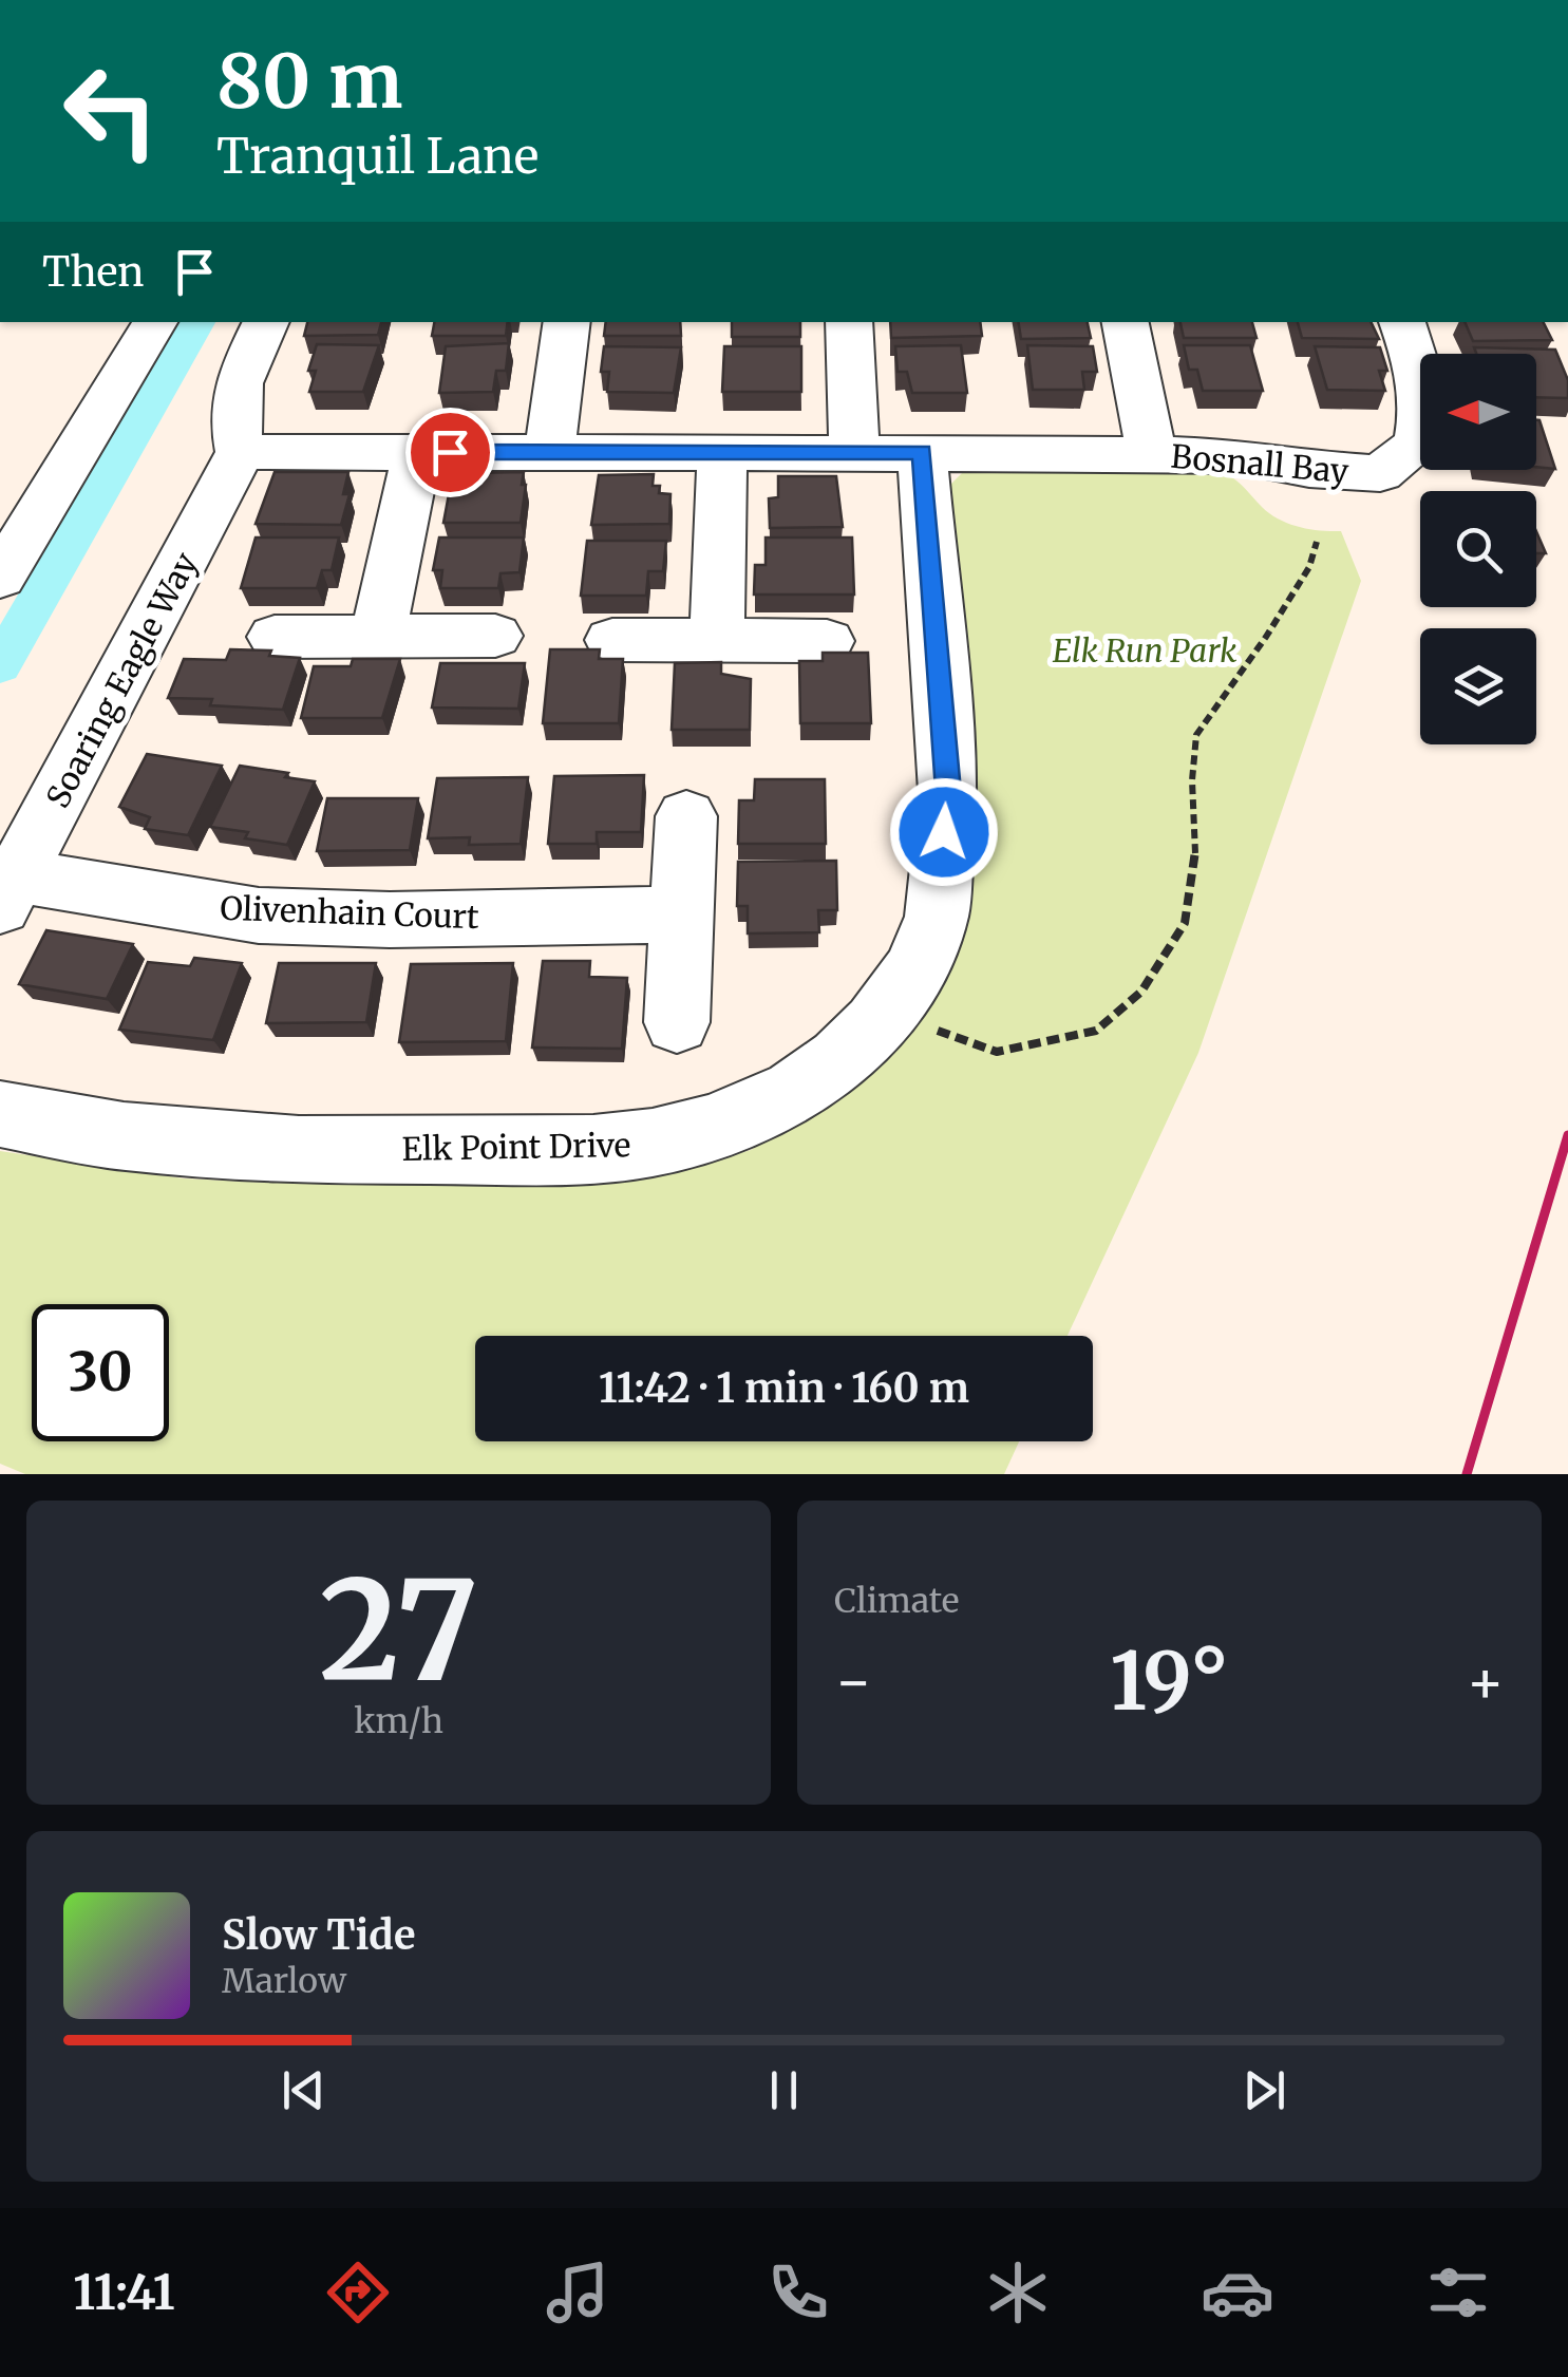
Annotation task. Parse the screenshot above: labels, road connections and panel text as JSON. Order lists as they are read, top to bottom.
{
  "streets": {
    "street": [
      "Bosnall Bay",
      "Soaring Eagle Way",
      "Olivenhain Court",
      "Elk Point Drive"
    ]
  },
  "crossings": [
    ["Bosnall Bay", "Soaring Eagle Way"],
    ["Bosnall Bay", "Elk Point Drive"],
    ["Soaring Eagle Way", "Olivenhain Court"]
  ],
  "parks": ["Elk Run Park"],
  "north": "left",
  "page": {
    "turn": ["80 m", "Tranquil Lane"],
    "then": "Then",
    "limit": "30",
    "trip": "11:42 · 1 min · 160 m",
    "tile": [
      ["27", "km/h"],
      "Climate"
    ],
    "heat": ["−", "19°", "+"],
    "song": ["Slow Tide", "Marlow"],
    "tabs": "11:41"
  }
}
